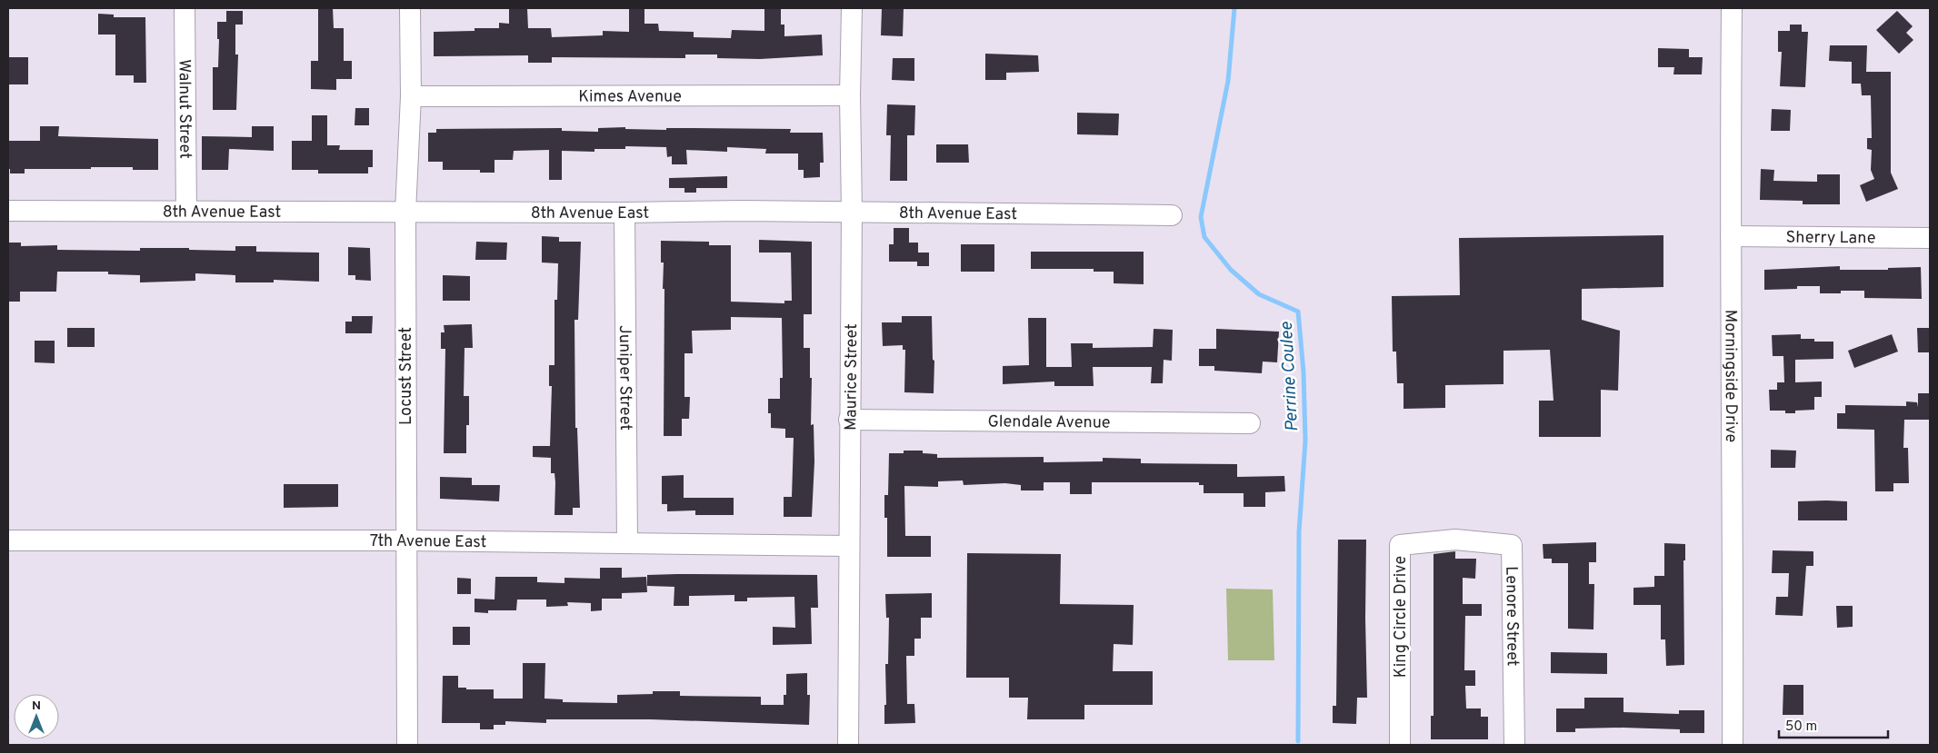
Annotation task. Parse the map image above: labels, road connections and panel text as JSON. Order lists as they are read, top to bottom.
{
  "streets": {
    "street": [
      "Kimes Avenue",
      "Walnut Street",
      "8th Avenue East",
      "Sherry Lane",
      "Locust Street",
      "Maurice Street",
      "Morningside Drive",
      "Juniper Street",
      "Glendale Avenue",
      "7th Avenue East",
      "King Circle Drive",
      "Lenore Street"
    ]
  },
  "crossings": [
    ["Kimes Avenue", "Locust Street"],
    ["Kimes Avenue", "Maurice Street"],
    ["Walnut Street", "8th Avenue East"],
    ["8th Avenue East", "Locust Street"],
    ["8th Avenue East", "Maurice Street"],
    ["8th Avenue East", "Juniper Street"],
    ["Sherry Lane", "Morningside Drive"],
    ["Locust Street", "7th Avenue East"],
    ["Maurice Street", "Glendale Avenue"],
    ["Maurice Street", "7th Avenue East"],
    ["Juniper Street", "7th Avenue East"],
    ["King Circle Drive", "Lenore Street"]
  ],
  "water": ["Perrine Coulee"],
  "scale_bar": "50 m",
  "north": "top"
}
